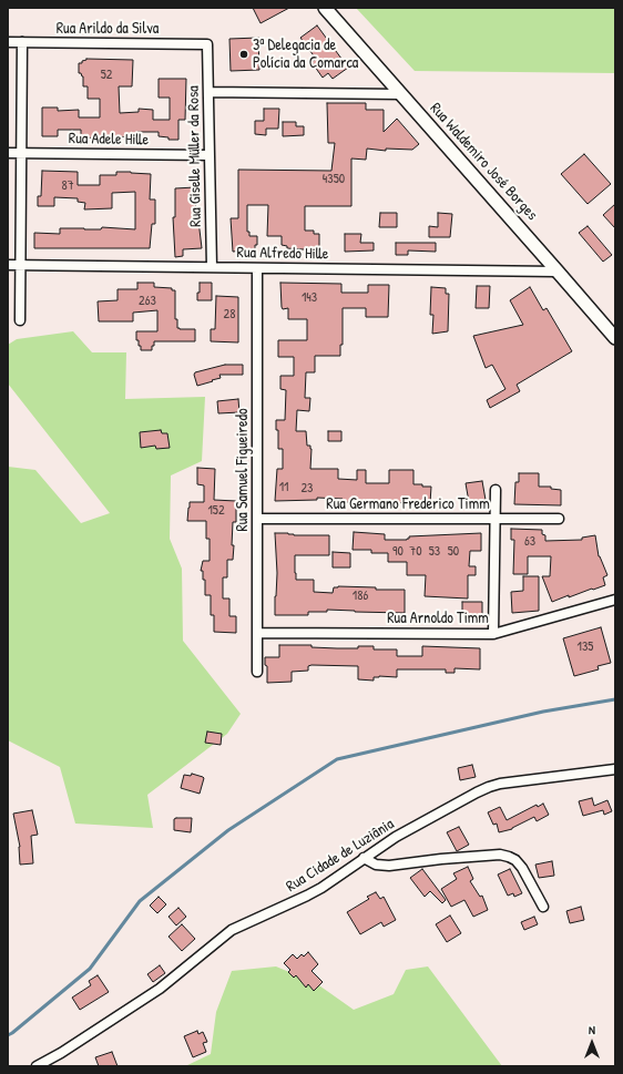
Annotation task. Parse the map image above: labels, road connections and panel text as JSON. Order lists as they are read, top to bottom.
{
  "streets": {
    "main road": ["Rua Waldemiro José Borges"],
    "street": [
      "Rua Arildo da Silva",
      "Rua Adele Hille",
      "Rua Giselle Müller da Rosa",
      "Rua Alfredo Hille",
      "Rua Samuel Figueiredo",
      "Rua Germano Frederico Timm",
      "Rua Arnoldo Timm",
      "Rua Cidade de Luziânia"
    ]
  },
  "crossings": [
    ["Rua Arildo da Silva", "Rua Giselle Müller da Rosa"],
    ["Rua Adele Hille", "Rua Giselle Müller da Rosa"],
    ["Rua Giselle Müller da Rosa", "Rua Alfredo Hille"],
    ["Rua Waldemiro José Borges", "Rua Alfredo Hille"],
    ["Rua Alfredo Hille", "Rua Samuel Figueiredo"],
    ["Rua Samuel Figueiredo", "Rua Germano Frederico Timm"],
    ["Rua Samuel Figueiredo", "Rua Arnoldo Timm"]
  ],
  "places": ["3ª Delegacia de Polícia da Comarca"],
  "house_numbers": [
    "52",
    "4350",
    "87",
    "143",
    "263",
    "28",
    "11",
    "23",
    "152",
    "63",
    "90",
    "70",
    "53",
    "50",
    "186",
    "135"
  ],
  "north": "top"
}
